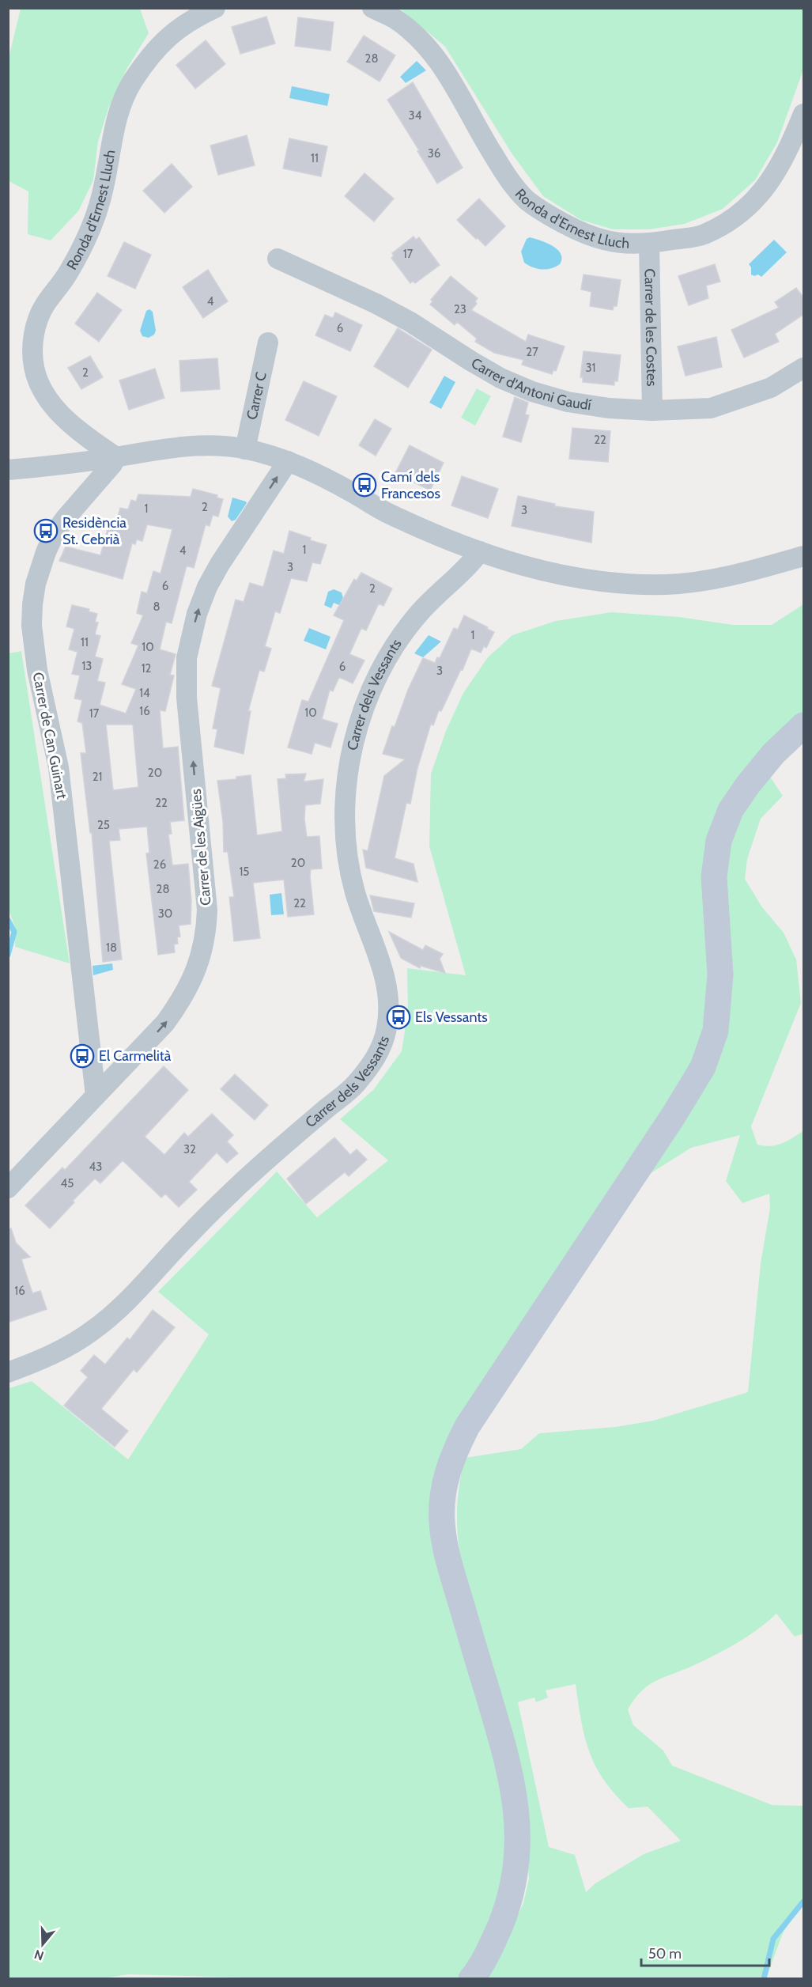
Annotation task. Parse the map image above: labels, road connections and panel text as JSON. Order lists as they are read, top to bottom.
{
  "streets": {
    "street": [
      "Ronda d'Ernest Lluch",
      "Carrer de les Costes",
      "Carrer d'Antoni Gaudí",
      "Carrer C",
      "Carrer dels Vessants",
      "Carrer de Can Guinart",
      "Carrer de les Aigües"
    ]
  },
  "crossings": [
    ["Ronda d'Ernest Lluch", "Carrer de les Costes"],
    ["Ronda d'Ernest Lluch", "Carrer de Can Guinart"],
    ["Carrer de les Costes", "Carrer d'Antoni Gaudí"],
    ["Carrer de Can Guinart", "Carrer de les Aigües"]
  ],
  "one_way": ["Carrer de les Aigües"],
  "places": {
    "bus stop": [
      "Camí dels Francesos",
      "Residència St. Cebrià",
      "Els Vessants",
      "El Carmelità"
    ]
  },
  "house_numbers": [
    "28",
    "34",
    "36",
    "11",
    "17",
    "4",
    "23",
    "6",
    "27",
    "31",
    "2",
    "22",
    "2",
    "1",
    "3",
    "1",
    "4",
    "3",
    "6",
    "2",
    "8",
    "1",
    "11",
    "10",
    "13",
    "6",
    "12",
    "3",
    "14",
    "16",
    "10",
    "17",
    "20",
    "21",
    "22",
    "25",
    "20",
    "26",
    "15",
    "28",
    "22",
    "30",
    "18",
    "32",
    "43",
    "45",
    "16"
  ],
  "scale_bar": "50 m",
  "north": "bottom"
}
